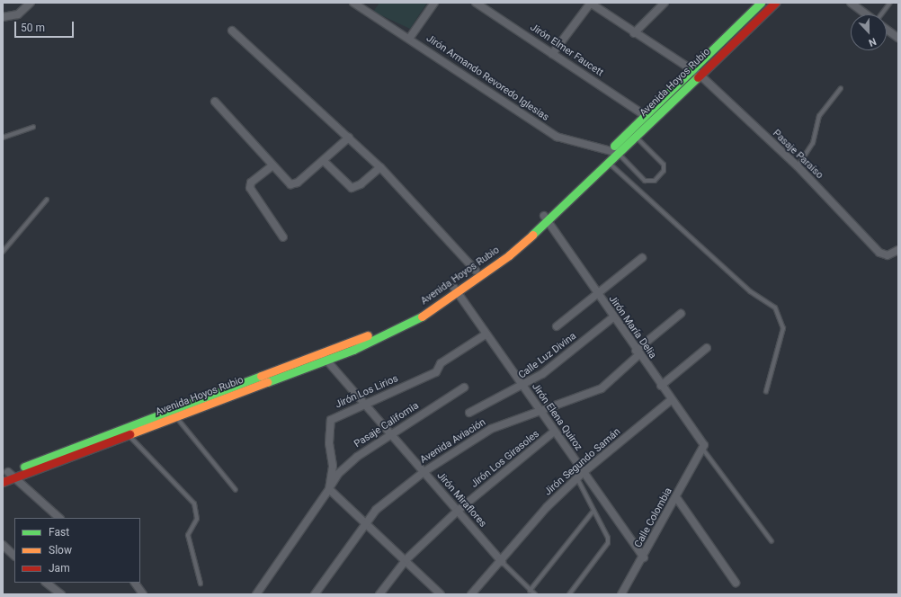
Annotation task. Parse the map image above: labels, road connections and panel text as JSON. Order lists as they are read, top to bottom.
{
  "streets": {
    "main road": ["Avenida Hoyos Rubio"],
    "street": [
      "Jirón Elmer Faucett",
      "Jirón Armando Revoredo Iglesias",
      "Pasaje Paraíso",
      "Jirón María Delia",
      "Calle Luz Divina",
      "Jirón Los Lirios",
      "Jirón Elena Quiroz",
      "Pasaje California",
      "Avenida Aviación",
      "Jirón Los Girasoles",
      "Jirón Segundo Samán",
      "Jirón Miraflores",
      "Calle Colombia"
    ]
  },
  "crossings": [
    ["Jirón Elmer Faucett", "Avenida Hoyos Rubio"],
    ["Jirón Armando Revoredo Iglesias", "Avenida Hoyos Rubio"],
    ["Avenida Hoyos Rubio", "Pasaje Paraíso"],
    ["Avenida Hoyos Rubio", "Jirón María Delia"],
    ["Avenida Hoyos Rubio", "Jirón Elena Quiroz"],
    ["Avenida Hoyos Rubio", "Jirón Miraflores"],
    ["Jirón María Delia", "Calle Luz Divina"],
    ["Jirón María Delia", "Avenida Aviación"],
    ["Jirón María Delia", "Jirón Segundo Samán"],
    ["Jirón María Delia", "Calle Colombia"],
    ["Calle Luz Divina", "Jirón Elena Quiroz"],
    ["Jirón Los Lirios", "Jirón Elena Quiroz"],
    ["Jirón Los Lirios", "Pasaje California"],
    ["Jirón Los Lirios", "Jirón Miraflores"],
    ["Jirón Elena Quiroz", "Avenida Aviación"],
    ["Jirón Elena Quiroz", "Jirón Los Girasoles"],
    ["Jirón Elena Quiroz", "Jirón Segundo Samán"],
    ["Jirón Elena Quiroz", "Calle Colombia"],
    ["Pasaje California", "Jirón Miraflores"],
    ["Avenida Aviación", "Jirón Miraflores"],
    ["Jirón Los Girasoles", "Jirón Miraflores"],
    ["Jirón Segundo Samán", "Jirón Miraflores"]
  ],
  "legend": ["Fast", "Slow", "Jam"],
  "scale_bar": "50 m",
  "north": "bottom"
}
